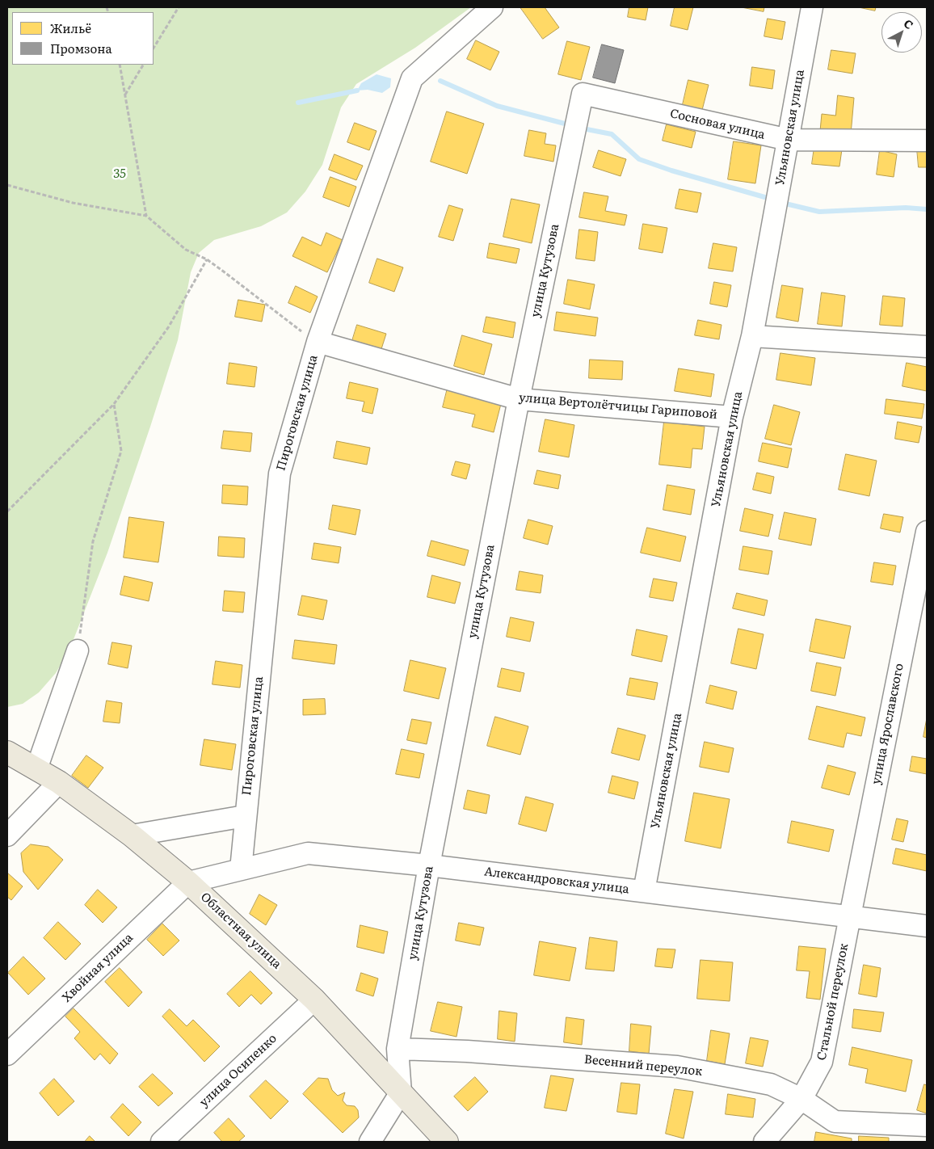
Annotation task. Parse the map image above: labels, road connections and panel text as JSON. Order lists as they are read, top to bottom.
{
  "streets": {
    "main road": ["Областная улица"],
    "street": [
      "Сосновая улица",
      "Ульяновская улица",
      "улица Кутузова",
      "улица Вертолётчицы Гариповой",
      "Пироговская улица",
      "улица Ярославского",
      "Александровская улица",
      "Хвойная улица",
      "Стальной переулок",
      "Весенний переулок",
      "улица Осипенко"
    ]
  },
  "crossings": [
    ["Сосновая улица", "Ульяновская улица"],
    ["Сосновая улица", "улица Кутузова"],
    ["Ульяновская улица", "улица Вертолётчицы Гариповой"],
    ["Ульяновская улица", "Александровская улица"],
    ["улица Кутузова", "улица Вертолётчицы Гариповой"],
    ["улица Кутузова", "Александровская улица"],
    ["улица Кутузова", "Областная улица"],
    ["улица Кутузова", "Весенний переулок"],
    ["улица Вертолётчицы Гариповой", "Пироговская улица"],
    ["Пироговская улица", "Александровская улица"],
    ["улица Ярославского", "Александровская улица"],
    ["улица Ярославского", "Стальной переулок"],
    ["Александровская улица", "Областная улица"],
    ["Александровская улица", "Хвойная улица"],
    ["Александровская улица", "Стальной переулок"],
    ["Областная улица", "Хвойная улица"],
    ["Областная улица", "улица Осипенко"],
    ["Стальной переулок", "Весенний переулок"]
  ],
  "parks": ["35"],
  "legend": ["Жильё", "Промзона"],
  "north": "top right"
}
